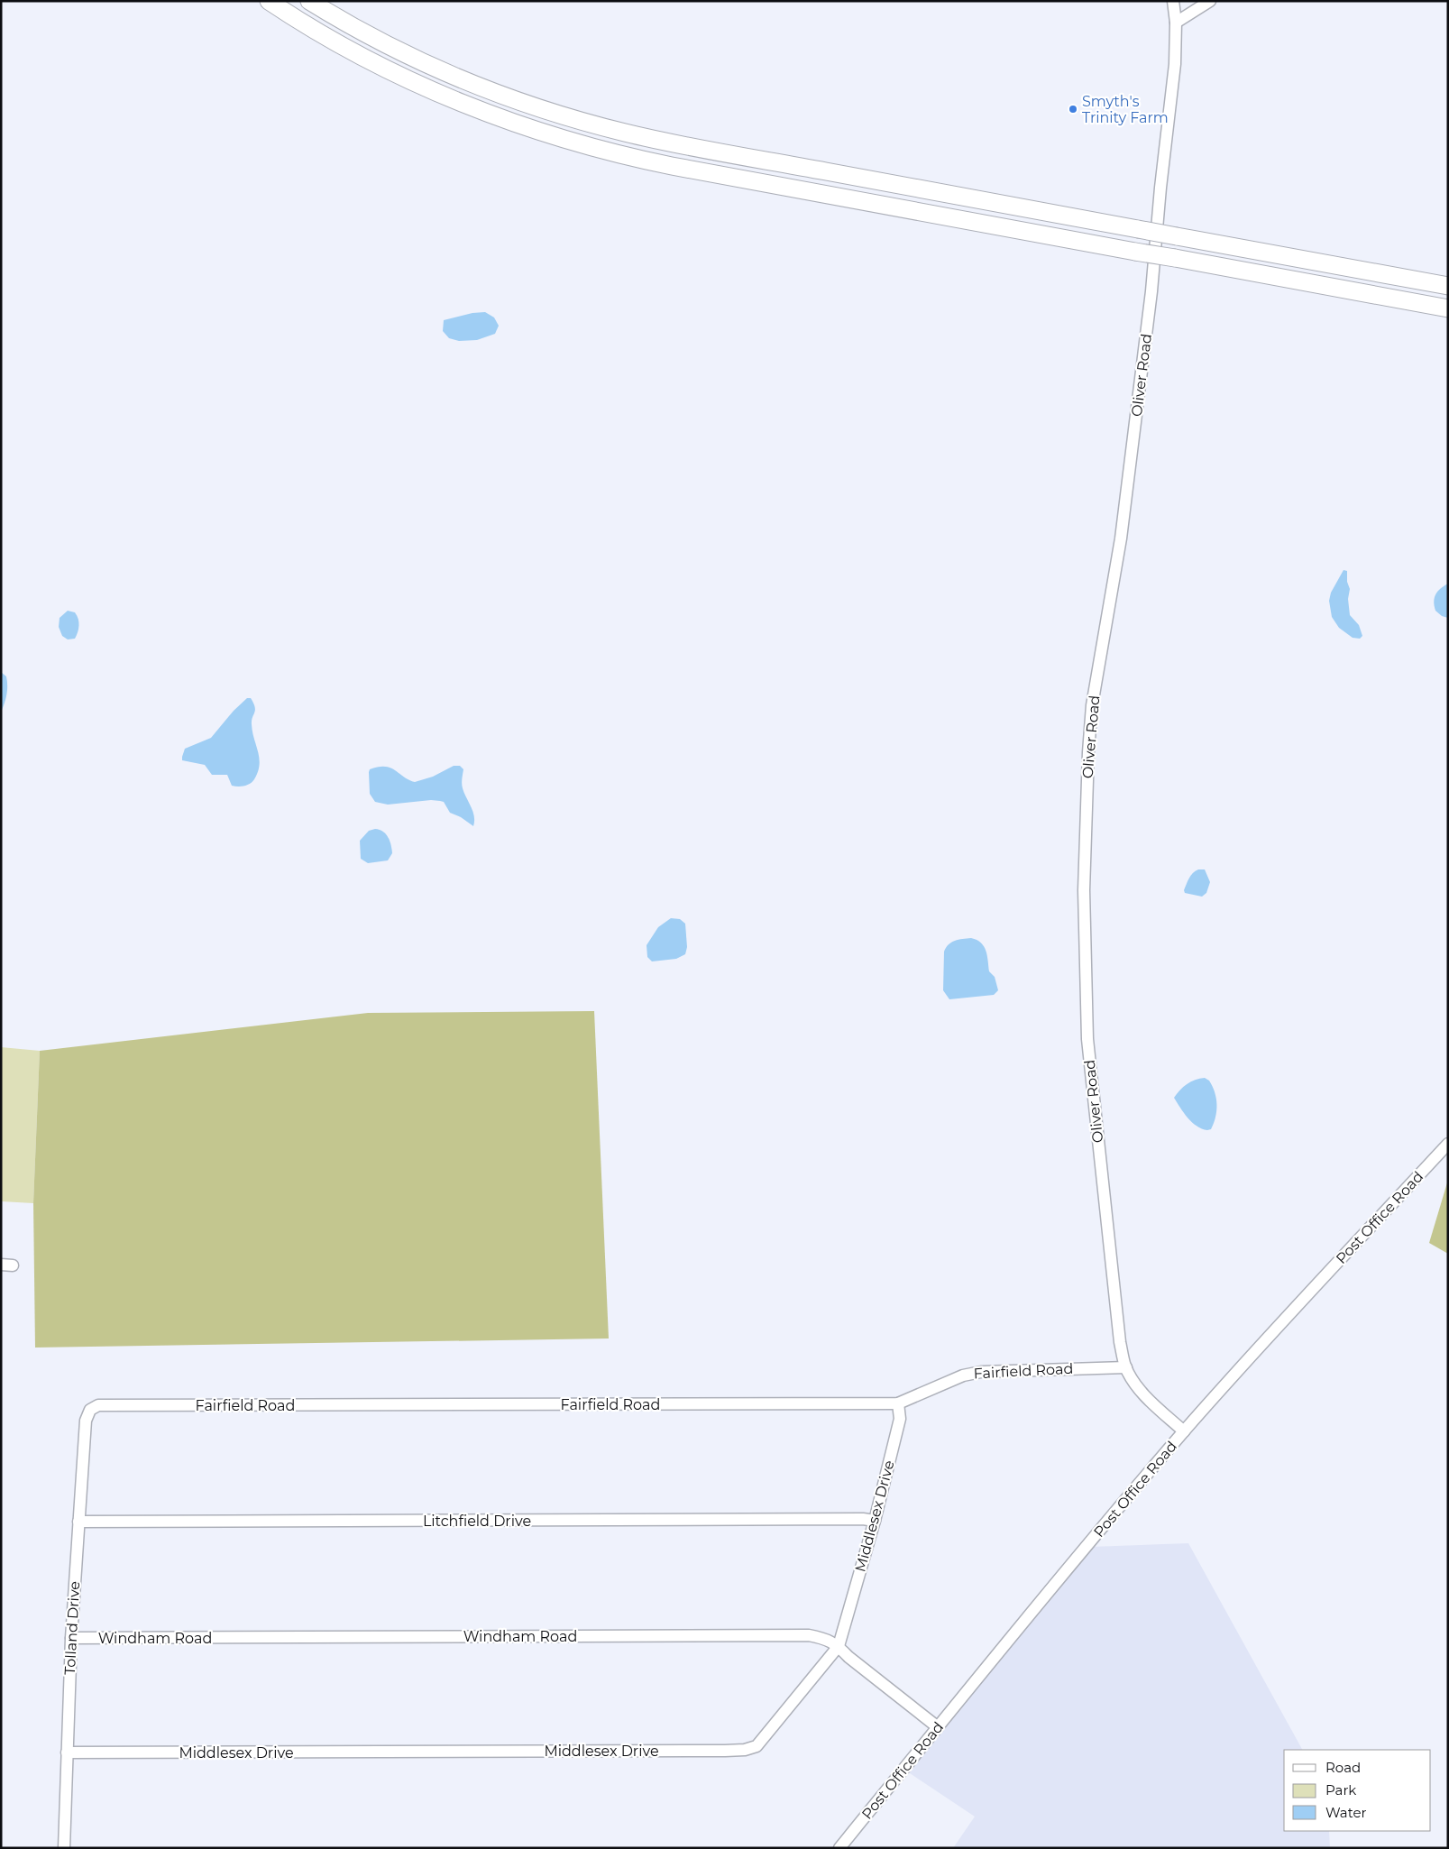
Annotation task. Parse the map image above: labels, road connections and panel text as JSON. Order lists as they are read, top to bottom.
{
  "streets": {
    "street": [
      "Oliver Road",
      "Post Office Road",
      "Fairfield Road",
      "Middlesex Drive",
      "Litchfield Drive",
      "Tolland Drive",
      "Windham Road"
    ]
  },
  "crossings": [
    ["Oliver Road", "Post Office Road"],
    ["Oliver Road", "Fairfield Road"],
    ["Post Office Road", "Windham Road"],
    ["Fairfield Road", "Middlesex Drive"],
    ["Fairfield Road", "Tolland Drive"],
    ["Middlesex Drive", "Litchfield Drive"],
    ["Middlesex Drive", "Tolland Drive"],
    ["Middlesex Drive", "Windham Road"],
    ["Litchfield Drive", "Tolland Drive"],
    ["Tolland Drive", "Windham Road"]
  ],
  "places": ["Smyth's Trinity Farm"],
  "legend": ["Road", "Park", "Water"]
}
